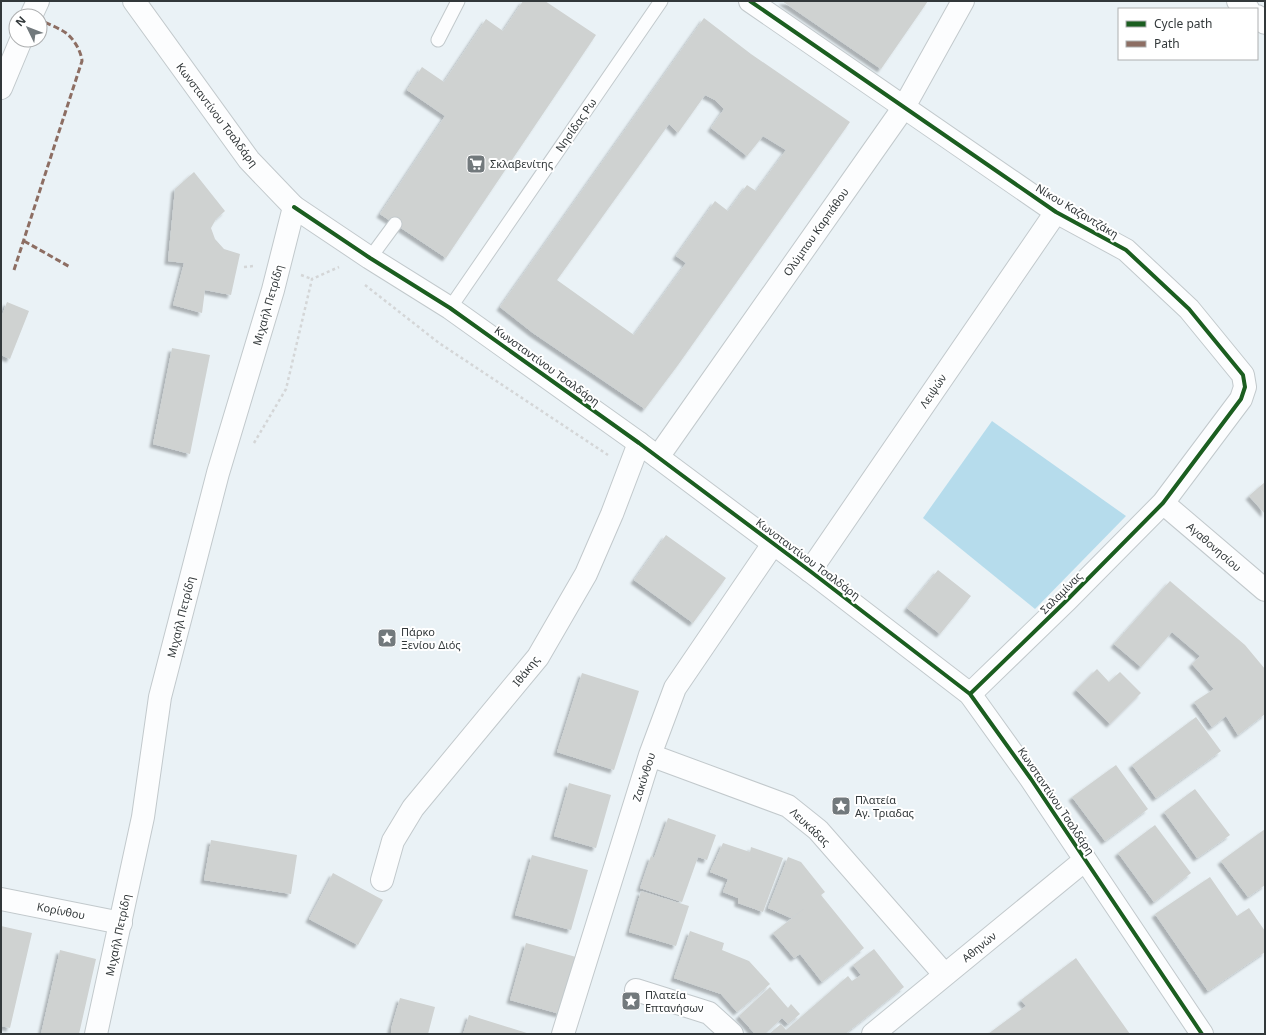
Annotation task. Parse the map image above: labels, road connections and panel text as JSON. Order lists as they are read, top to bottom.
{
  "streets": {
    "street": [
      "Κωνσταντίνου Τσαλδάρη",
      "Νίκου Καζαντζάκη",
      "Ολύμπου Καρπάθου",
      "Μιχαήλ Πετρίδη",
      "Λειψών",
      "Αγαθονησίου",
      "Σαλαμίνας",
      "Ιθάκης",
      "Ζακύνθου",
      "Λευκάδας",
      "Κορίνθου",
      "Αθηνών"
    ],
    "lane": ["Νησίδας Ρω"]
  },
  "crossings": [
    ["Κωνσταντίνου Τσαλδάρη", "Νησίδας Ρω"],
    ["Κωνσταντίνου Τσαλδάρη", "Ολύμπου Καρπάθου"],
    ["Κωνσταντίνου Τσαλδάρη", "Μιχαήλ Πετρίδη"],
    ["Κωνσταντίνου Τσαλδάρη", "Λειψών"],
    ["Κωνσταντίνου Τσαλδάρη", "Σαλαμίνας"],
    ["Κωνσταντίνου Τσαλδάρη", "Ιθάκης"],
    ["Κωνσταντίνου Τσαλδάρη", "Ζακύνθου"],
    ["Κωνσταντίνου Τσαλδάρη", "Αθηνών"],
    ["Νίκου Καζαντζάκη", "Ολύμπου Καρπάθου"],
    ["Νίκου Καζαντζάκη", "Λειψών"],
    ["Νίκου Καζαντζάκη", "Αγαθονησίου"],
    ["Νίκου Καζαντζάκη", "Σαλαμίνας"],
    ["Μιχαήλ Πετρίδη", "Κορίνθου"],
    ["Αγαθονησίου", "Σαλαμίνας"],
    ["Ζακύνθου", "Λευκάδας"],
    ["Λευκάδας", "Αθηνών"]
  ],
  "places": {
    "supermarket": ["Σκλαβενίτης"],
    "place": ["Πάρκο Ξενίου Διός", "Πλατεία Αγ. Τριαδας", "Πλατεία Επτανήσων"]
  },
  "legend": ["Cycle path", "Path"],
  "north": "top left"
}
